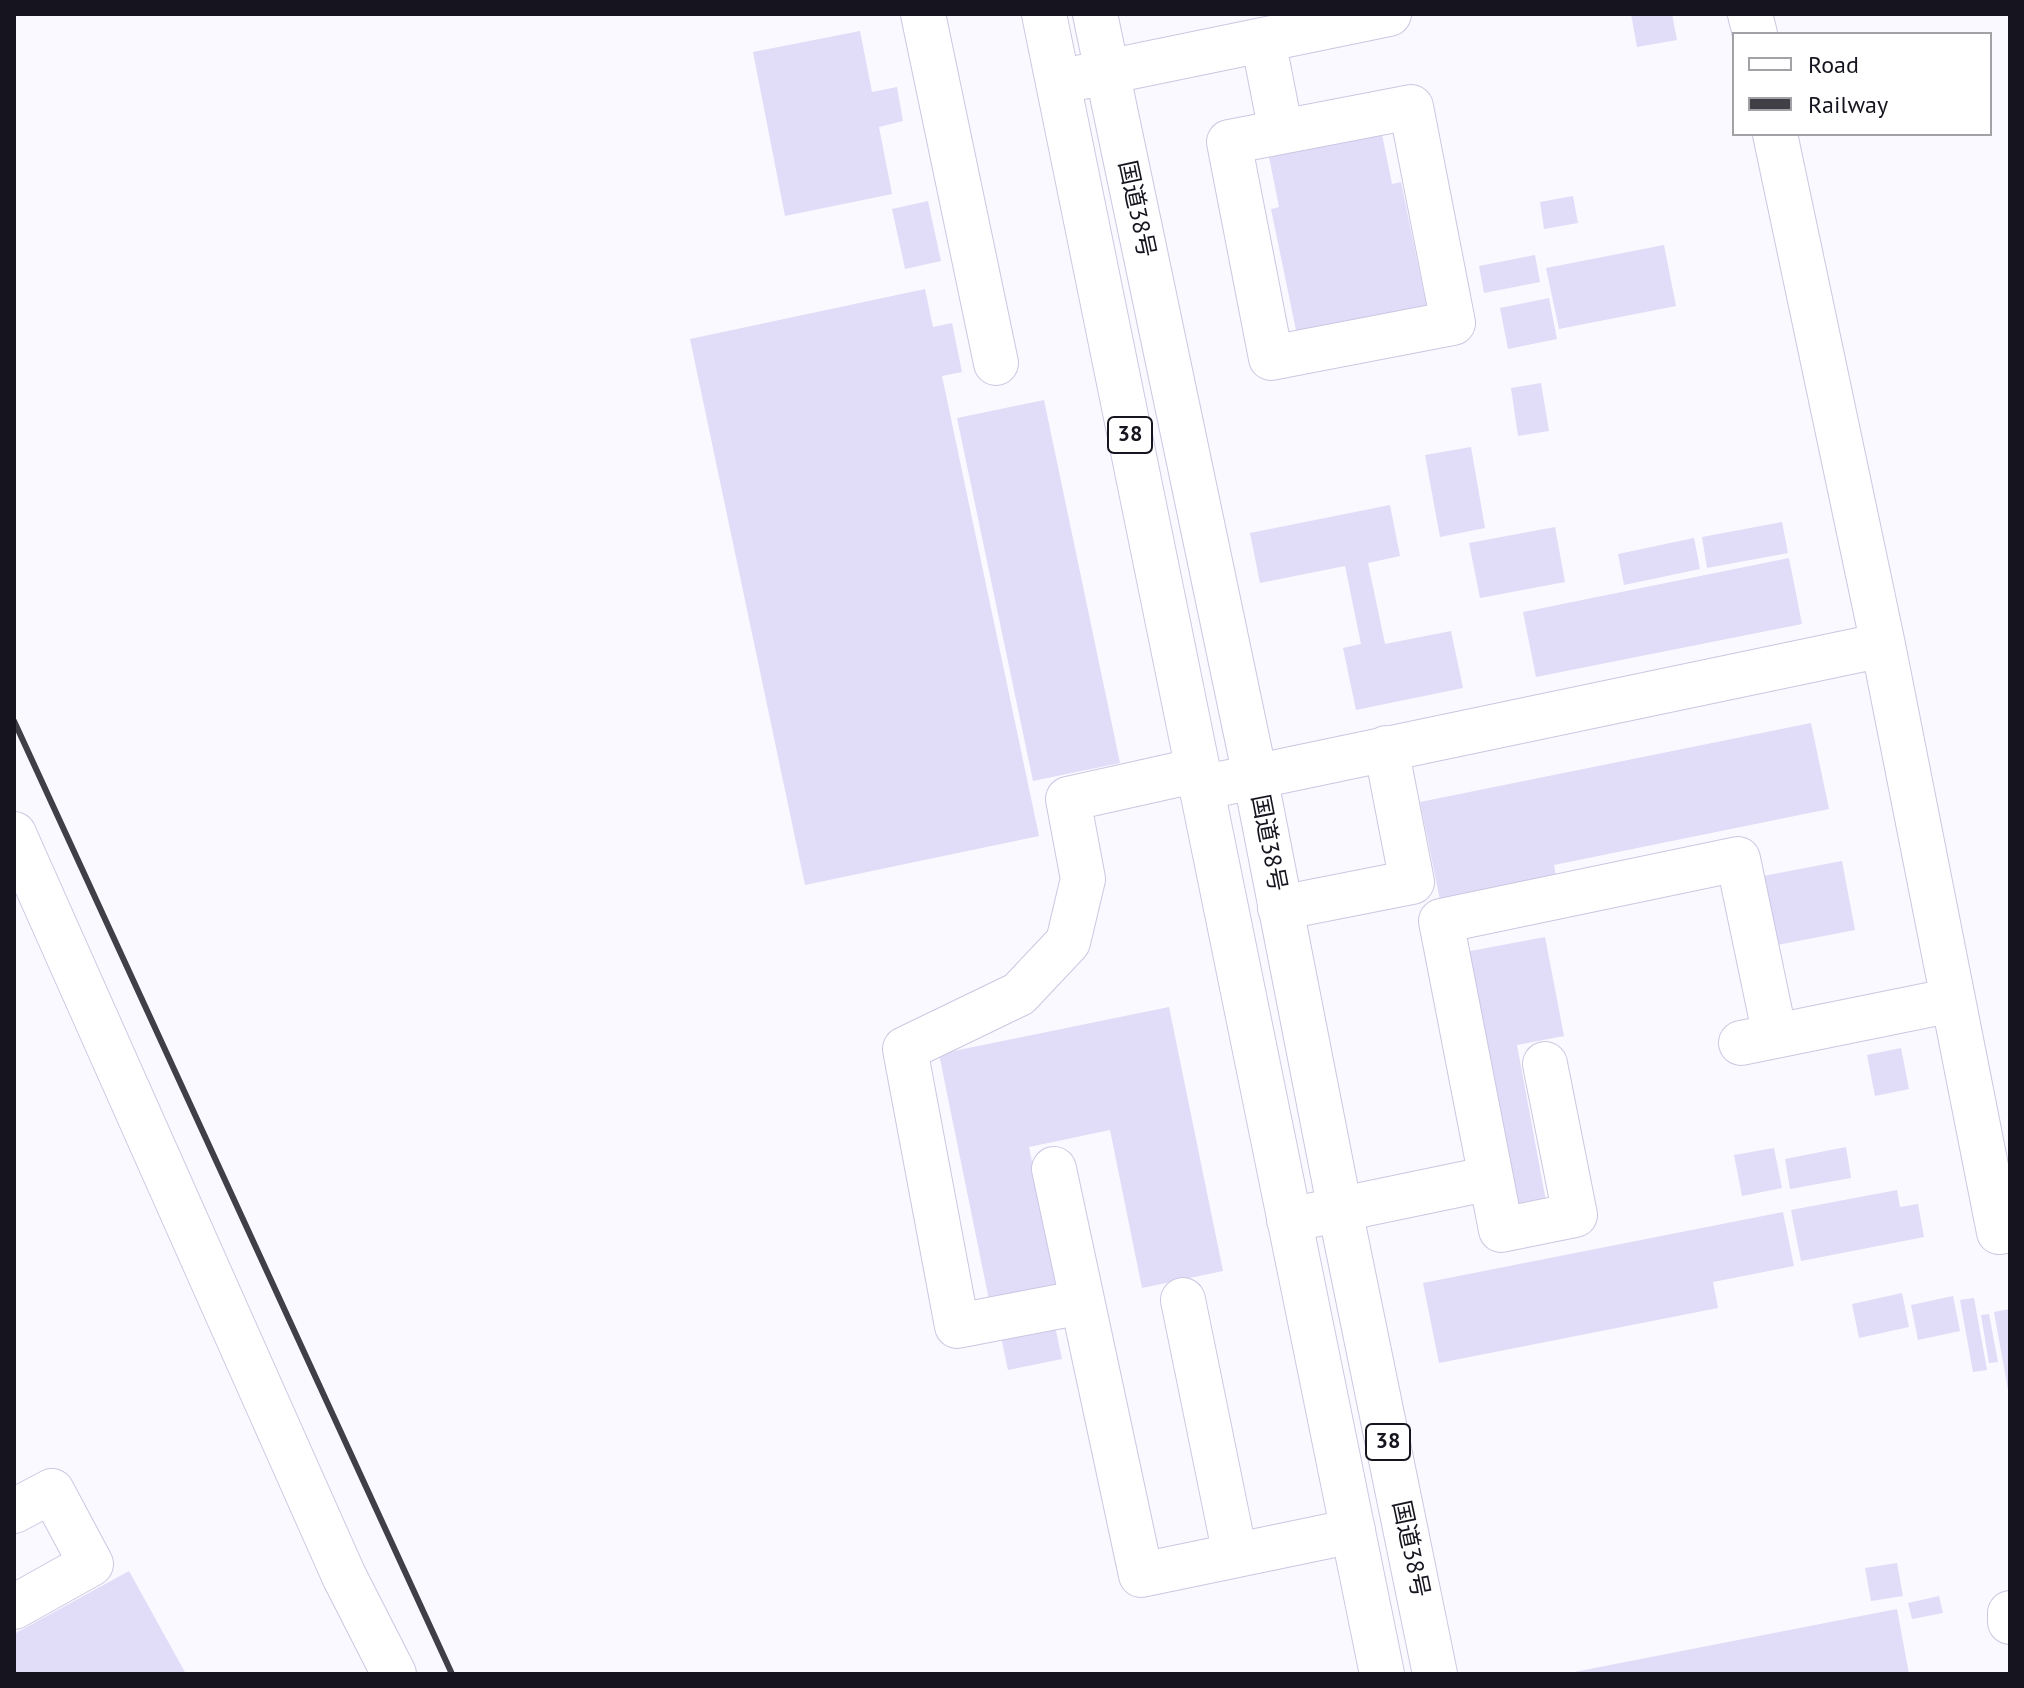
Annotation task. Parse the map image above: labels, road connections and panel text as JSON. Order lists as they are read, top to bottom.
{
  "streets": {
    "main road": ["国道38号", "38"]
  },
  "legend": ["Road", "Railway"]
}
